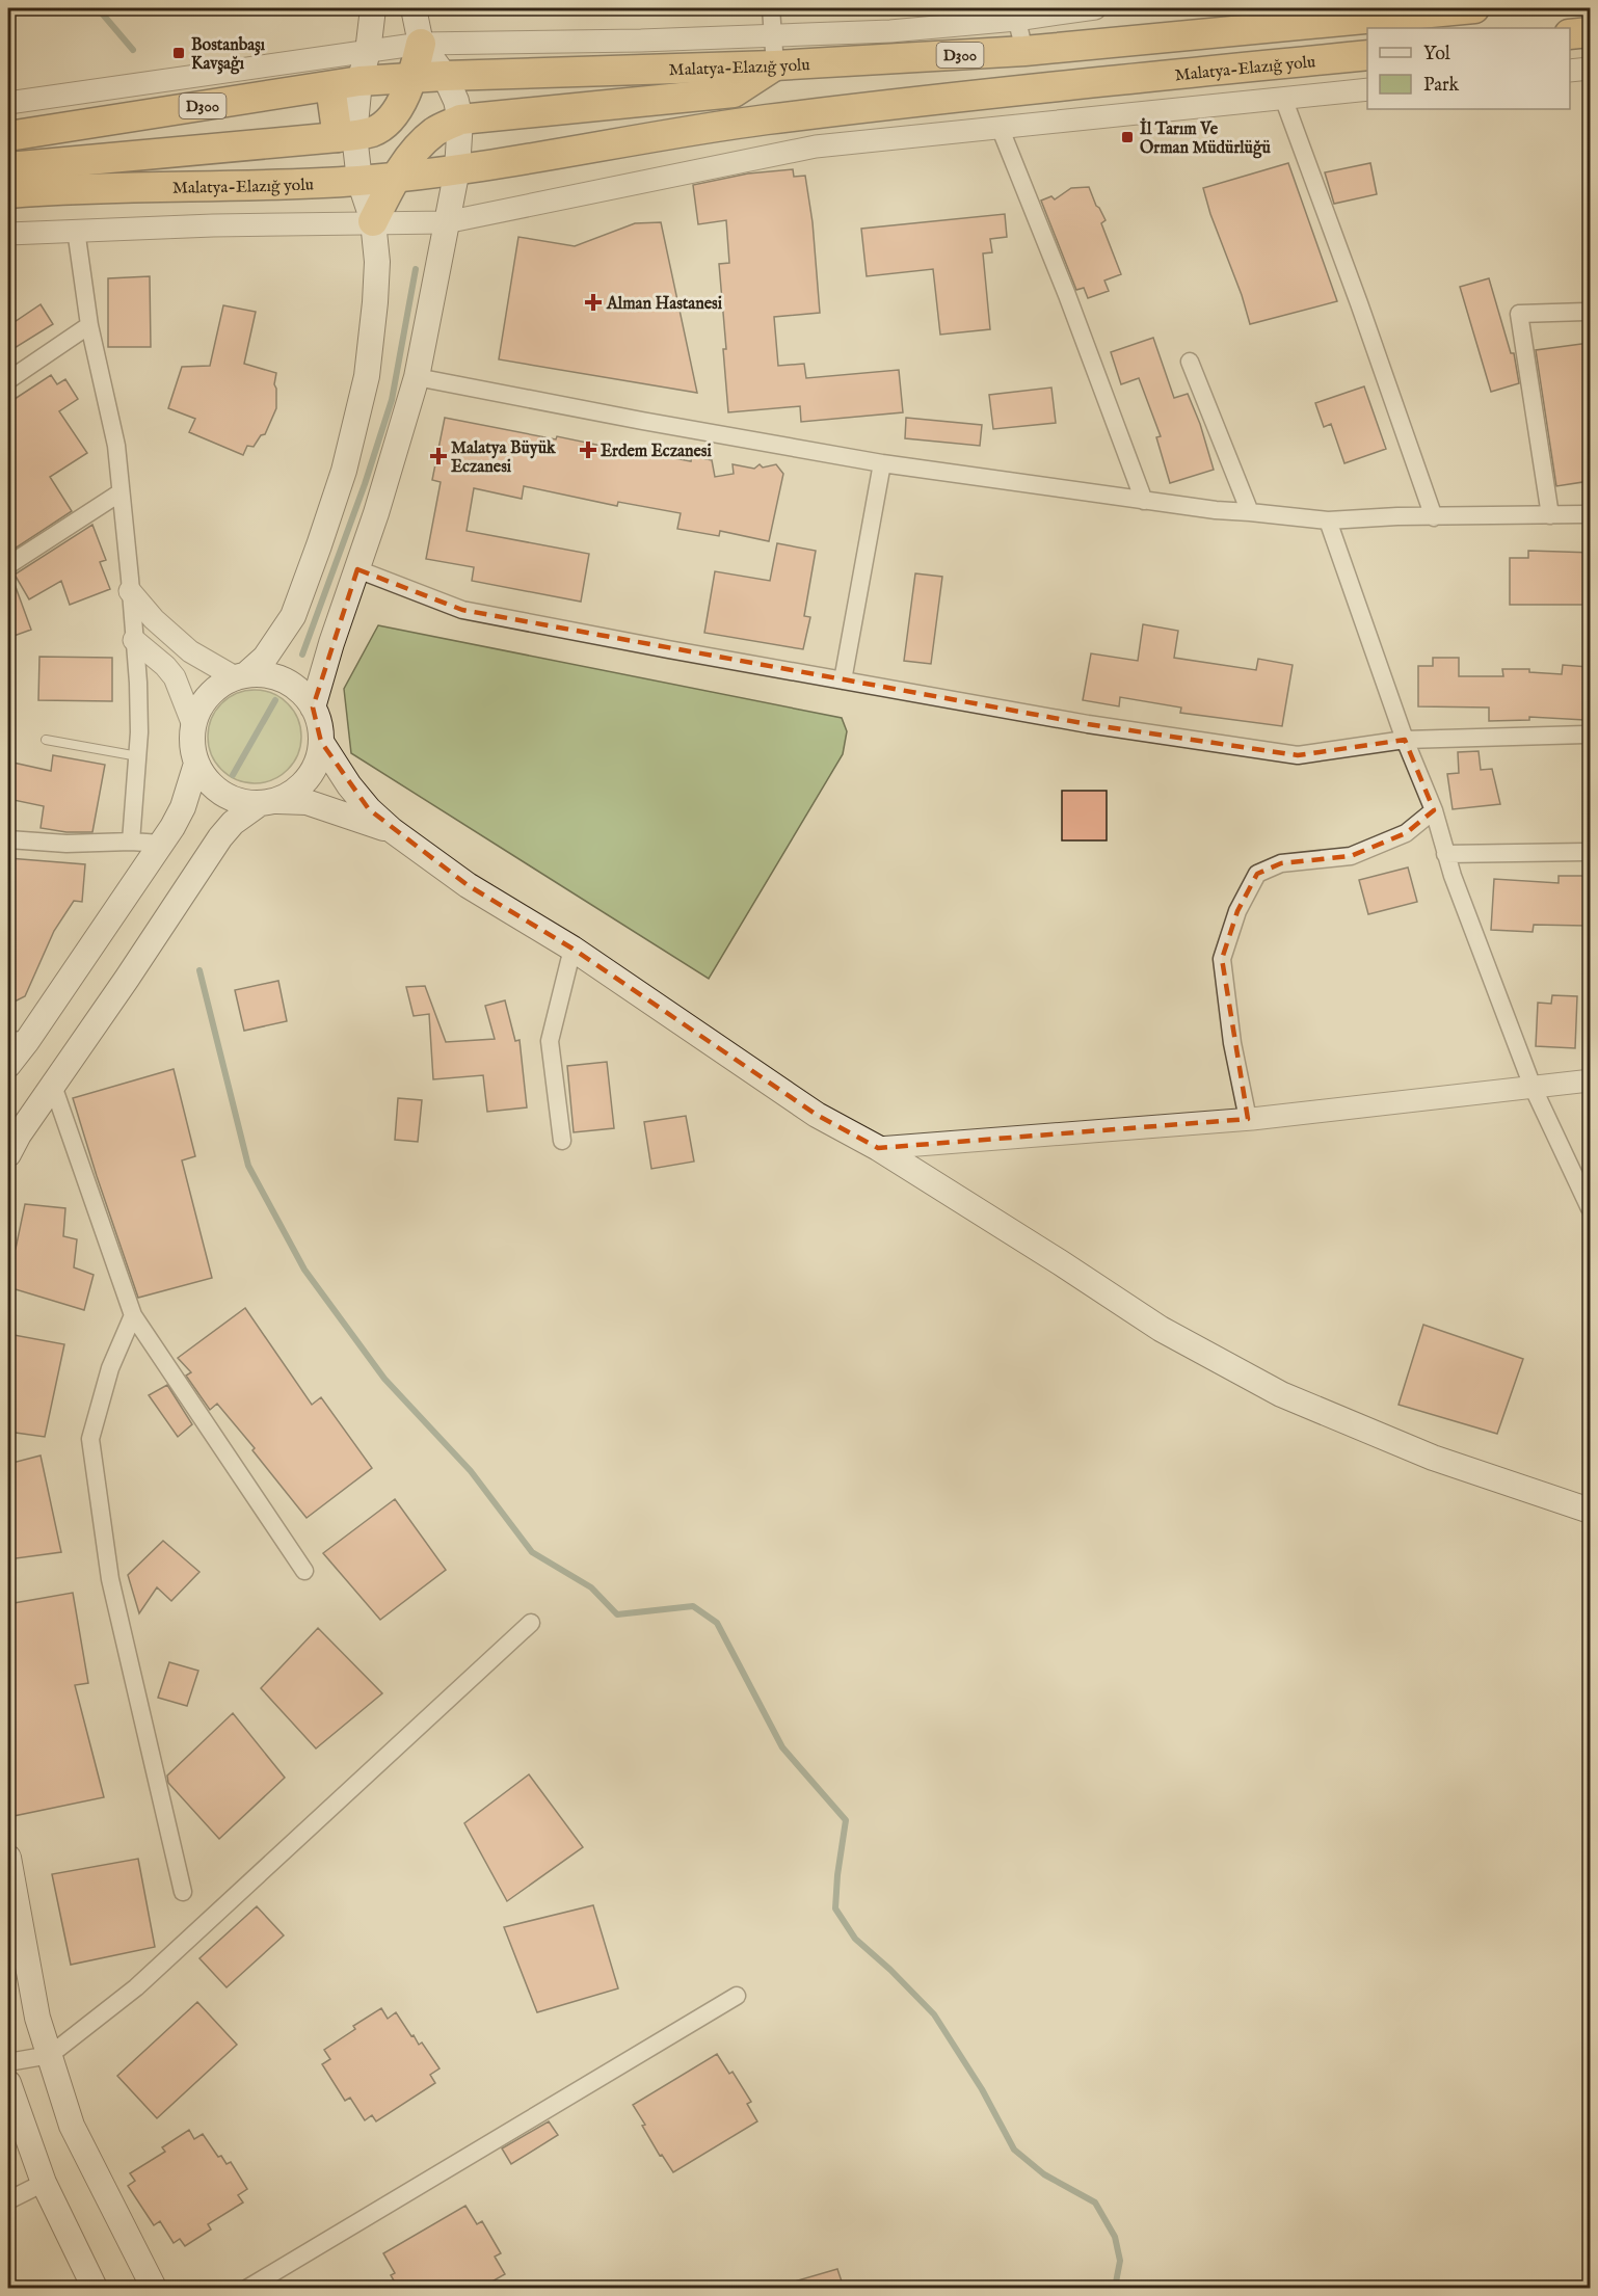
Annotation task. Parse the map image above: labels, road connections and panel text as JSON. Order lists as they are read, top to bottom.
{
  "streets": {
    "highway": ["D300", "Malatya-Elazığ yolu"]
  },
  "places": {
    "transit": ["Bostanbaşı Kavşağı", "İl Tarım Ve Orman Müdürlüğü"],
    "health": ["Alman Hastanesi", "Erdem Eczanesi", "Malatya Büyük Eczanesi"]
  },
  "legend": ["Yol", "Park"]
}
